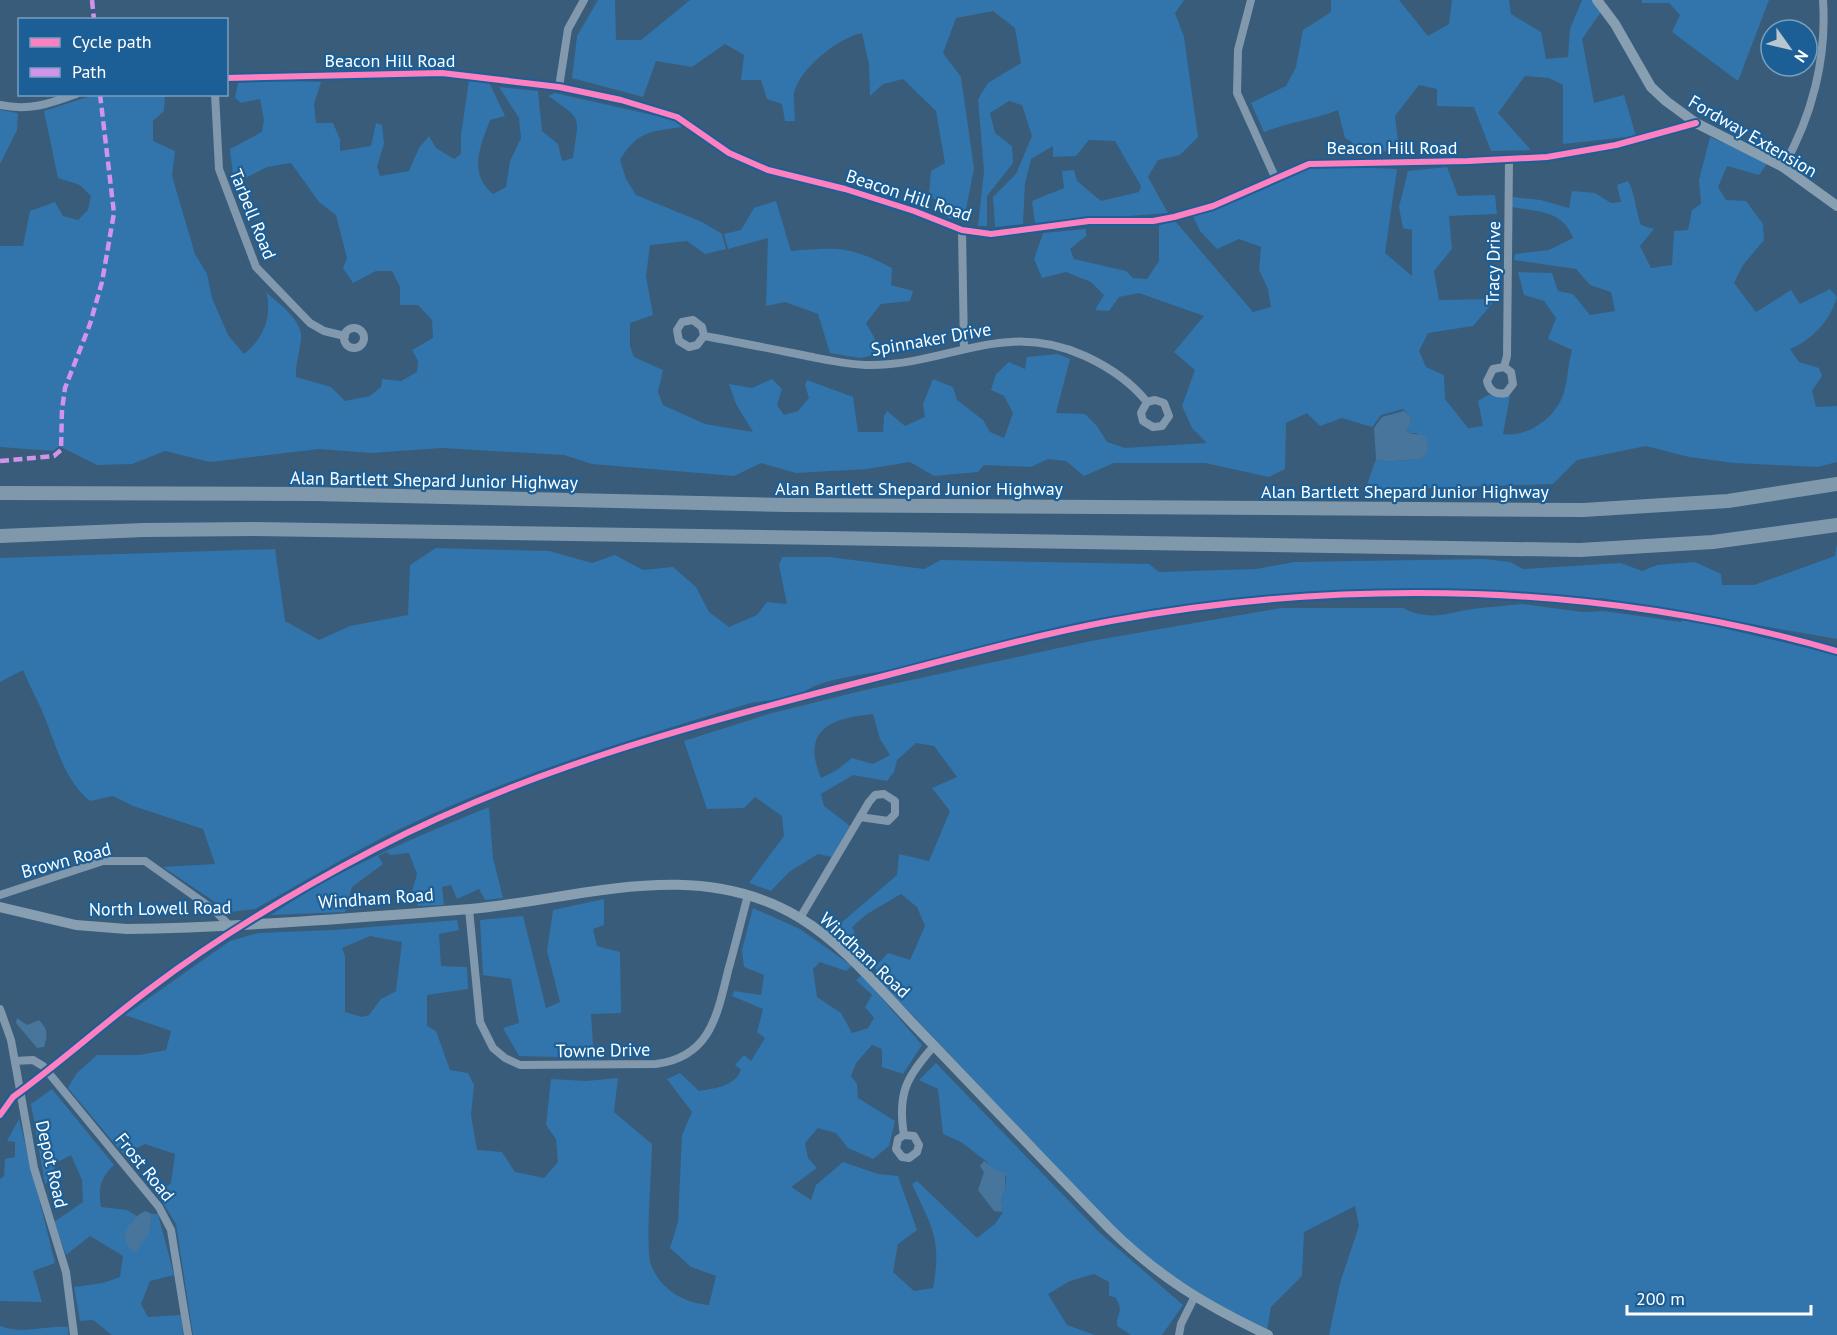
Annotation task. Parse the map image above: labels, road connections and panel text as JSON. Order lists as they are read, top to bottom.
{
  "streets": {
    "highway": ["Alan Bartlett Shepard Junior Highway"],
    "street": [
      "Beacon Hill Road",
      "Fordway Extension",
      "Tarbell Road",
      "Tracy Drive",
      "Spinnaker Drive",
      "Brown Road",
      "Windham Road",
      "North Lowell Road",
      "Towne Drive",
      "Depot Road",
      "Frost Road"
    ]
  },
  "crossings": [
    ["Beacon Hill Road", "Fordway Extension"],
    ["Beacon Hill Road", "Tracy Drive"],
    ["Brown Road", "North Lowell Road"],
    ["Windham Road", "North Lowell Road"],
    ["Windham Road", "Towne Drive"],
    ["Depot Road", "Frost Road"]
  ],
  "legend": ["Cycle path", "Path"],
  "scale_bar": "200 m",
  "north": "bottom right"
}
